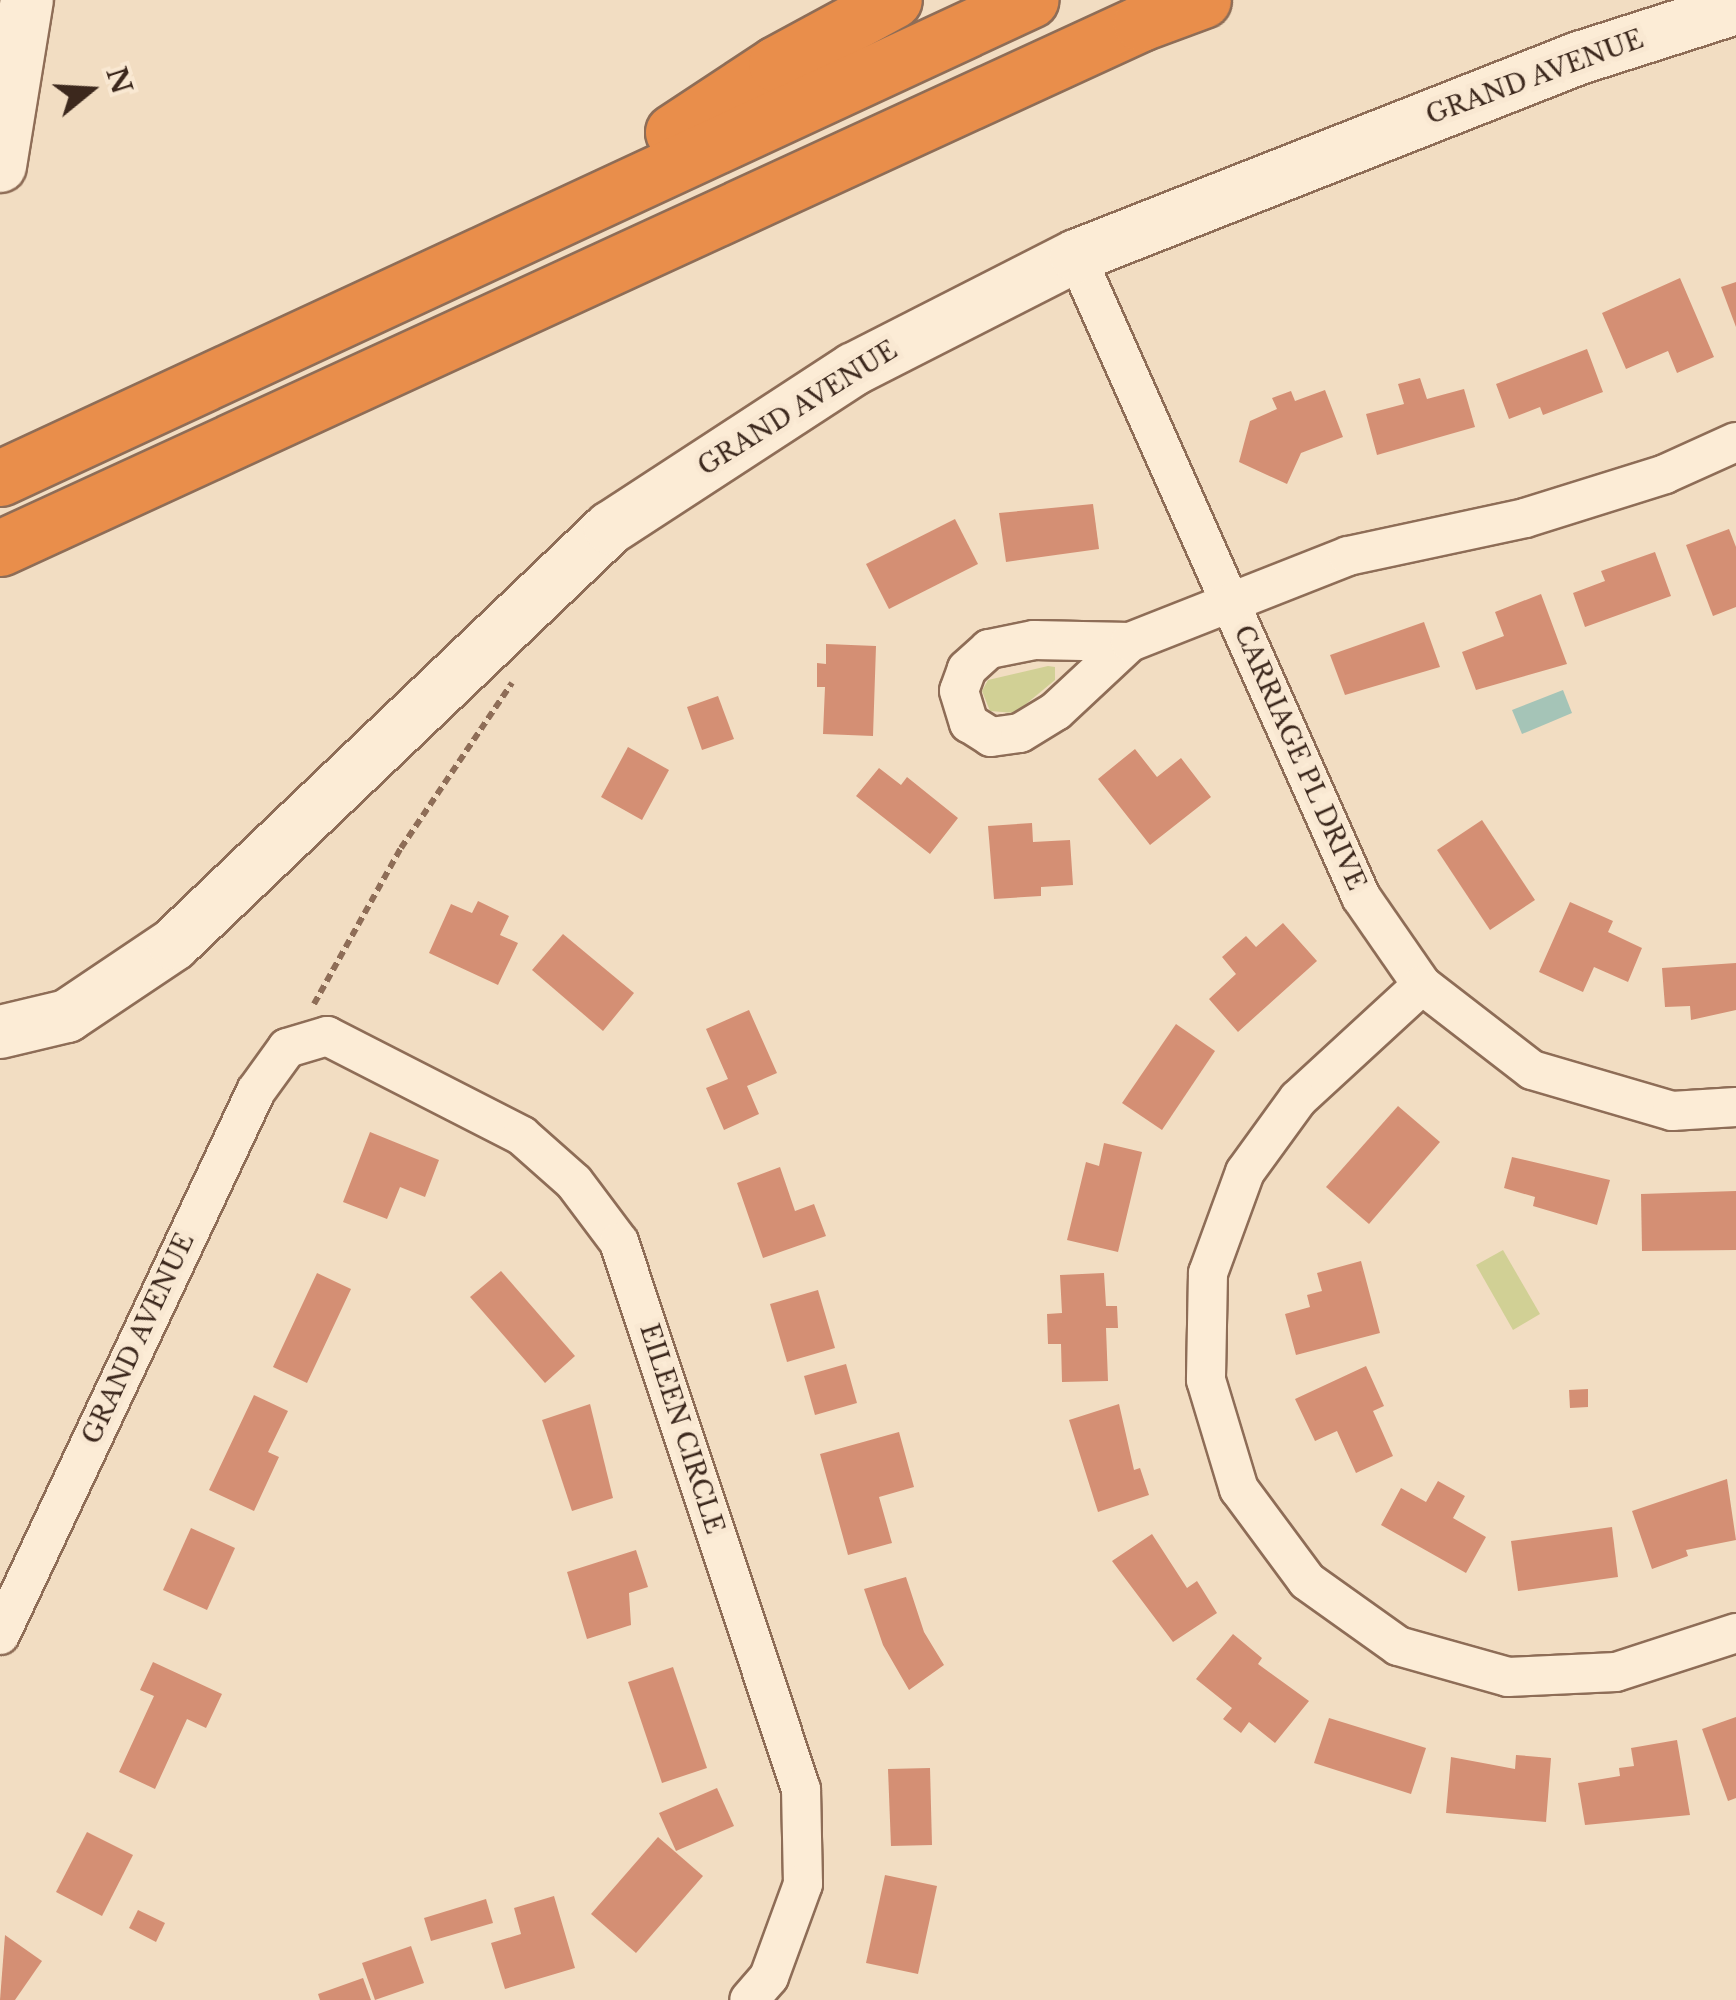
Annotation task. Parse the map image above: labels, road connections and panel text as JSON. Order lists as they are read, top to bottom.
{
  "streets": {
    "street": ["GRAND AVENUE", "CARRIAGE PL DRIVE", "EILEEN CIRCLE"]
  },
  "crossings": [
    ["GRAND AVENUE", "CARRIAGE PL DRIVE"],
    ["GRAND AVENUE", "EILEEN CIRCLE"]
  ],
  "north": "right"
}
